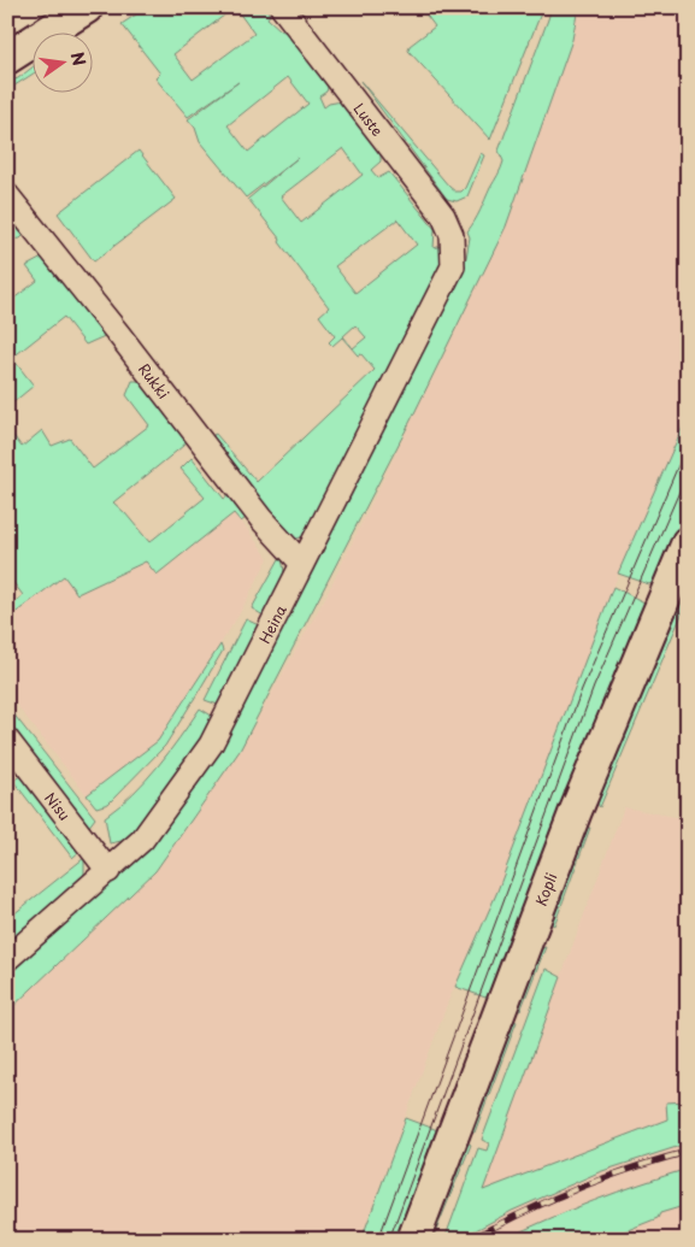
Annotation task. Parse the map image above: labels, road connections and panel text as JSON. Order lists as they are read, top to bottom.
{
  "streets": {
    "street": [
      "Luste",
      "Rukki",
      "Heina",
      "Nisu",
      "Kopli"
    ]
  },
  "crossings": [
    ["Luste", "Heina"],
    ["Rukki", "Heina"],
    ["Heina", "Nisu"]
  ],
  "north": "right"
}
